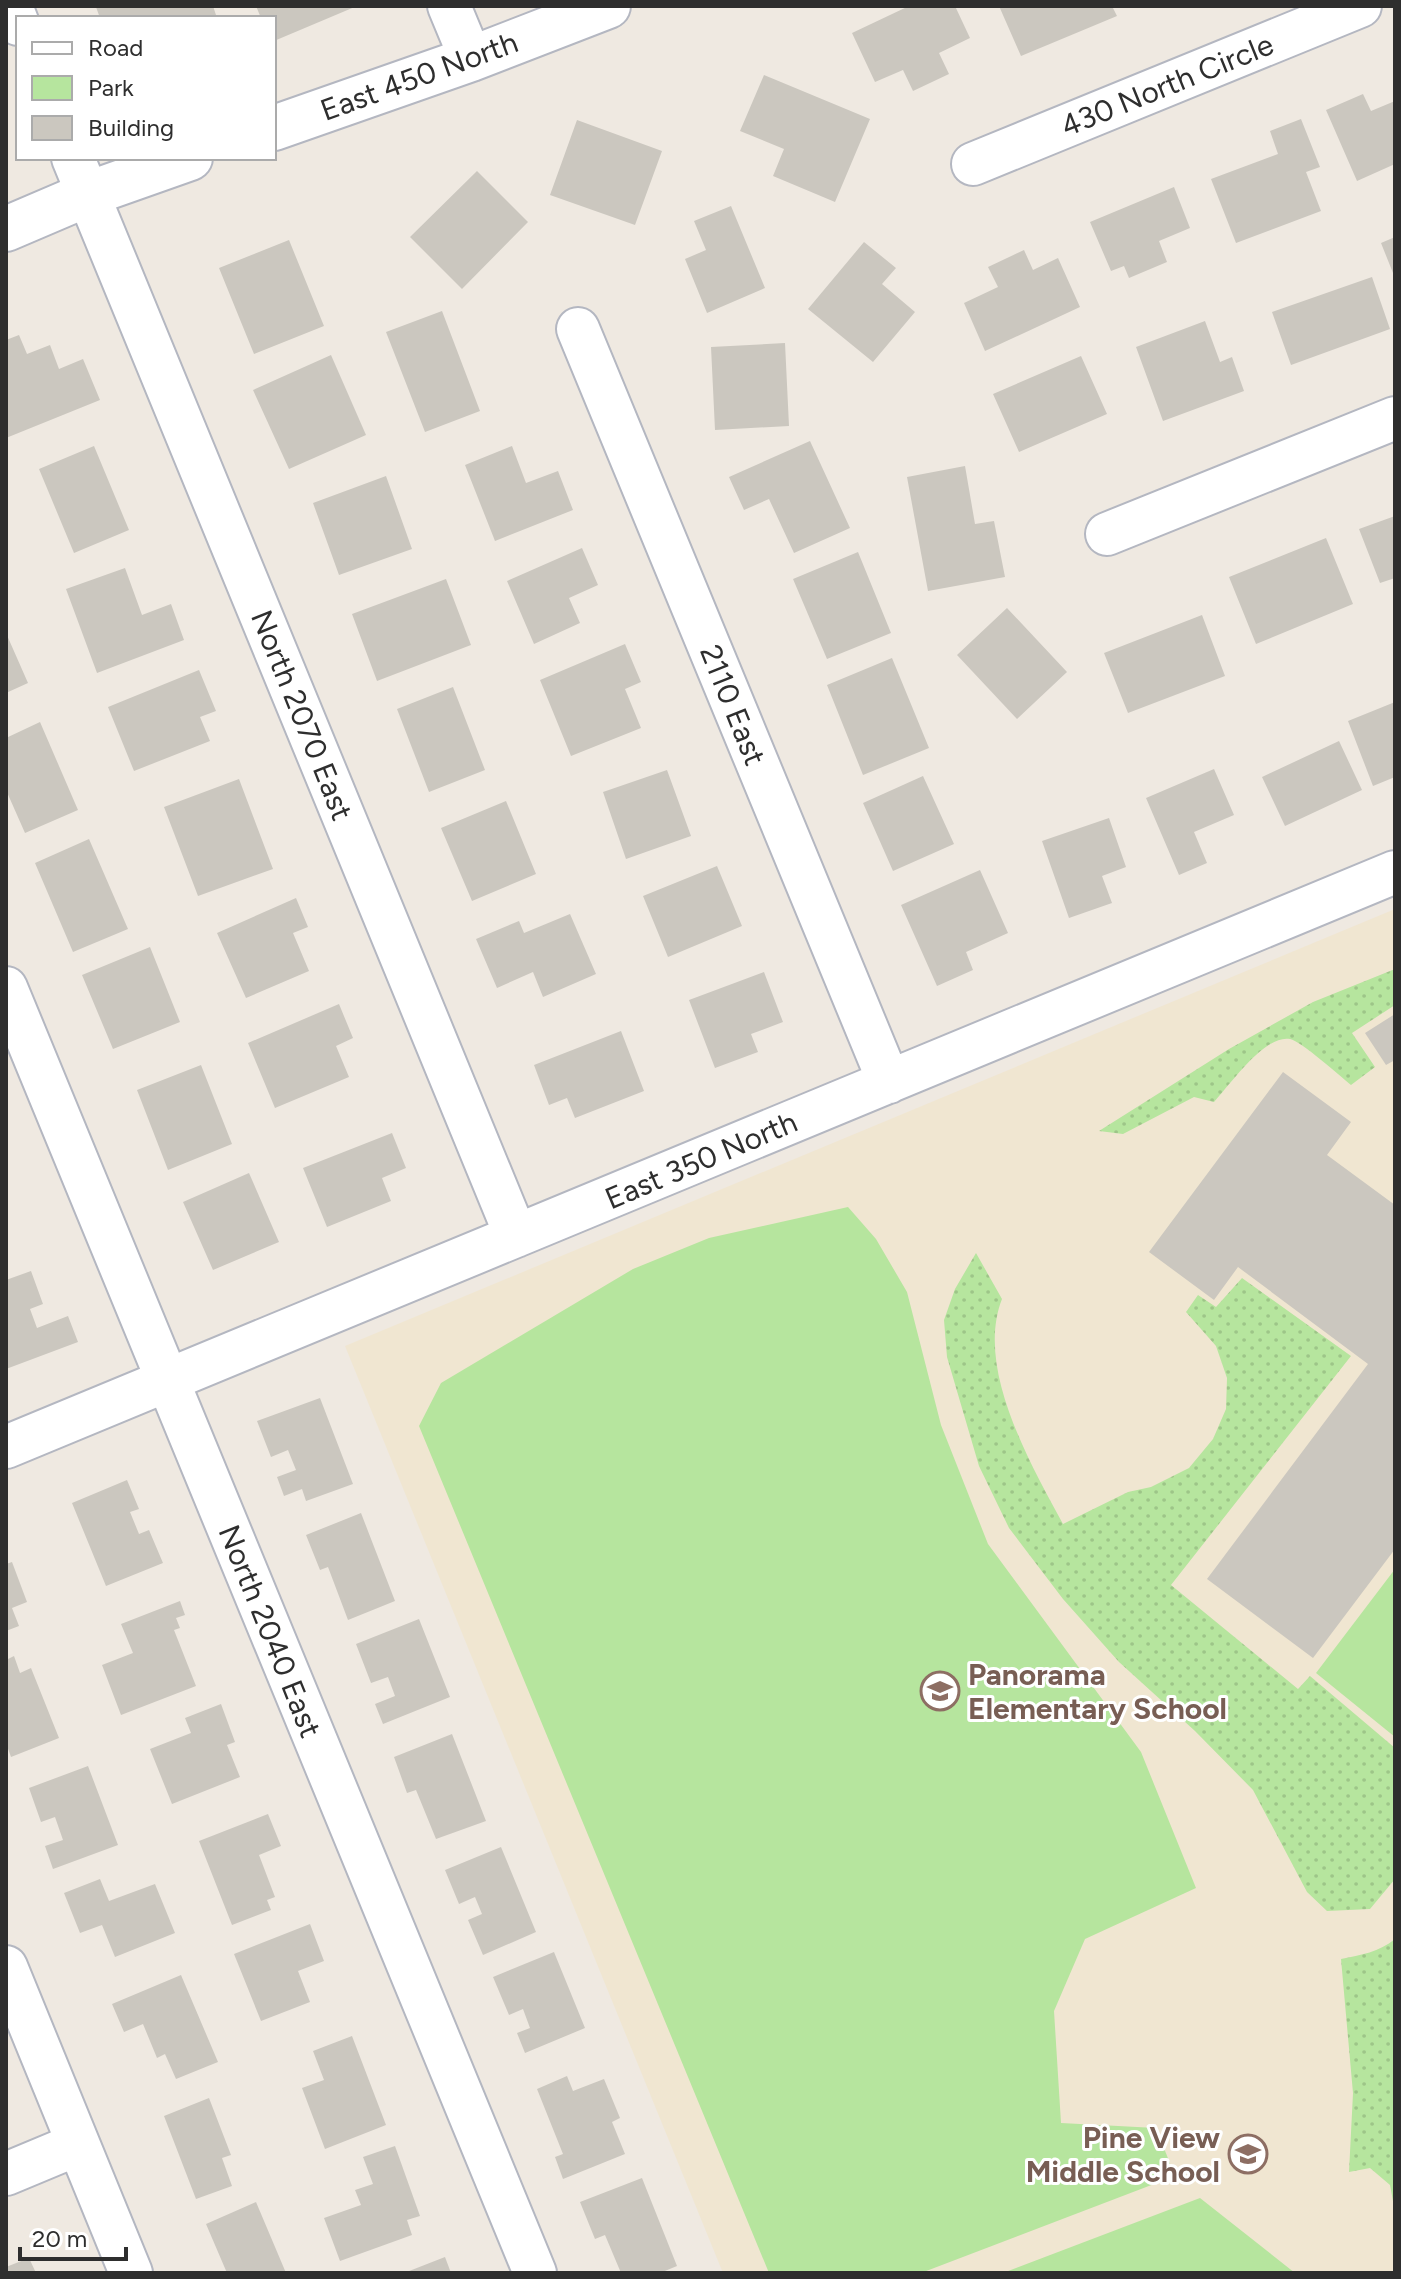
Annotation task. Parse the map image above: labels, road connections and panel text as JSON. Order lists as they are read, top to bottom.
{
  "streets": {
    "street": [
      "East 450 North",
      "430 North Circle",
      "2110 East",
      "North 2070 East",
      "East 350 North",
      "North 2040 East"
    ]
  },
  "crossings": [
    ["2110 East", "East 350 North"],
    ["North 2070 East", "East 350 North"],
    ["East 350 North", "North 2040 East"]
  ],
  "places": {
    "school or university": ["Panorama Elementary School", "Pine View Middle School"]
  },
  "legend": ["Road", "Park", "Building"],
  "scale_bar": "20 m"
}
